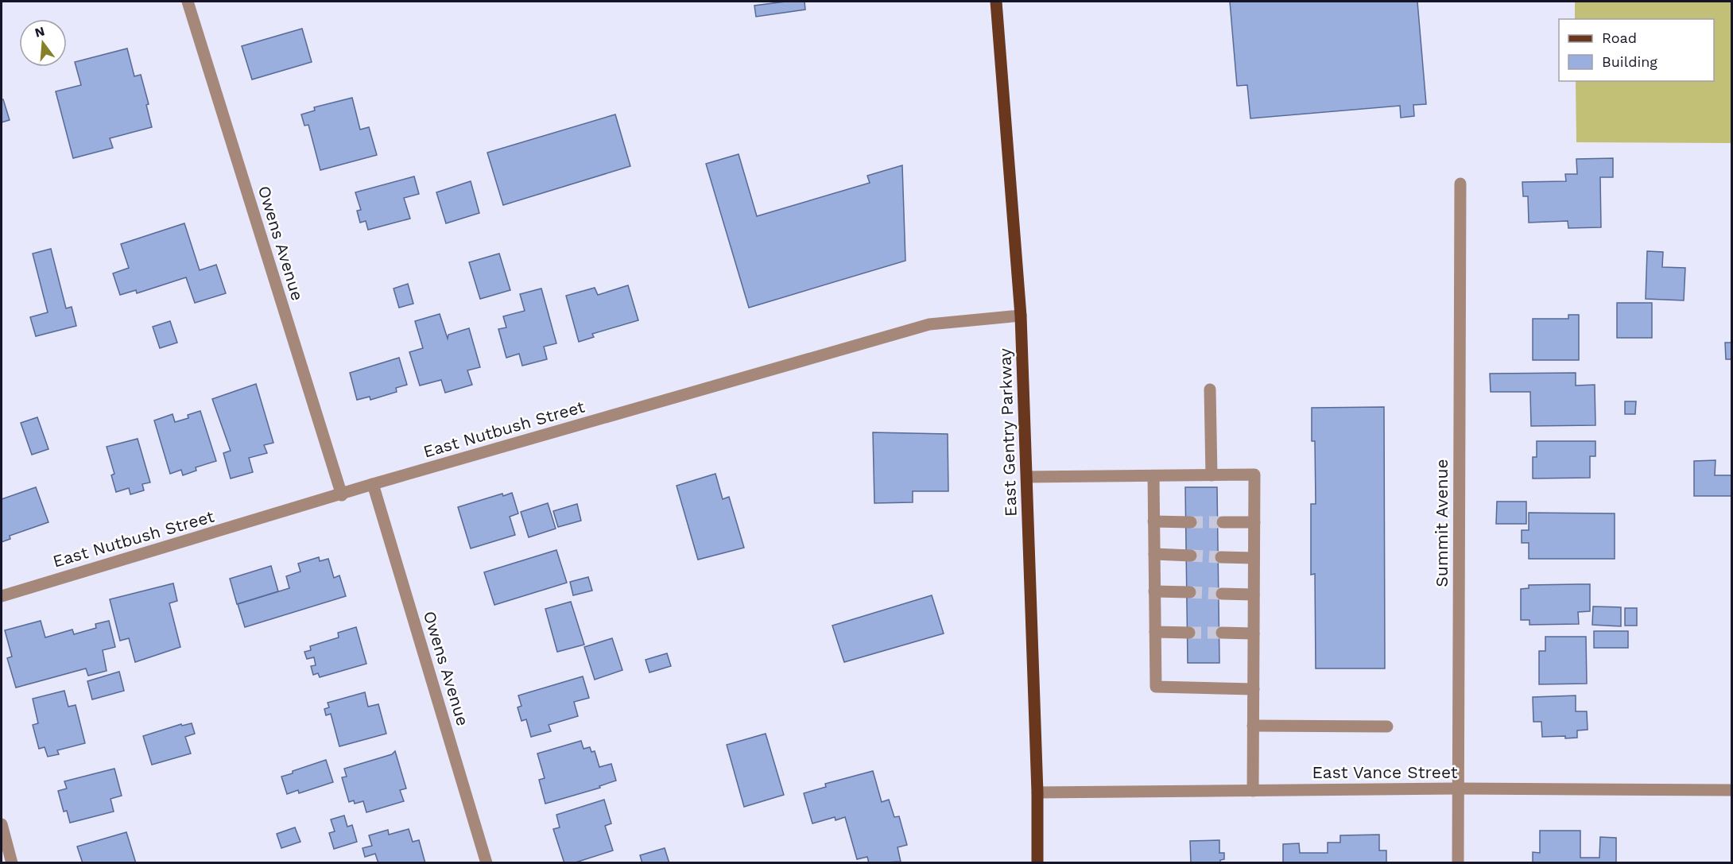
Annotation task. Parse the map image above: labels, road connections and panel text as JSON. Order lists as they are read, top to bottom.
{
  "streets": {
    "main road": ["East Gentry Parkway"],
    "street": [
      "Owens Avenue",
      "East Nutbush Street",
      "Summit Avenue",
      "East Vance Street"
    ]
  },
  "crossings": [
    ["Owens Avenue", "East Nutbush Street"],
    ["East Nutbush Street", "East Gentry Parkway"],
    ["East Gentry Parkway", "East Vance Street"],
    ["Summit Avenue", "East Vance Street"]
  ],
  "legend": ["Road", "Building"],
  "north": "top"
}
